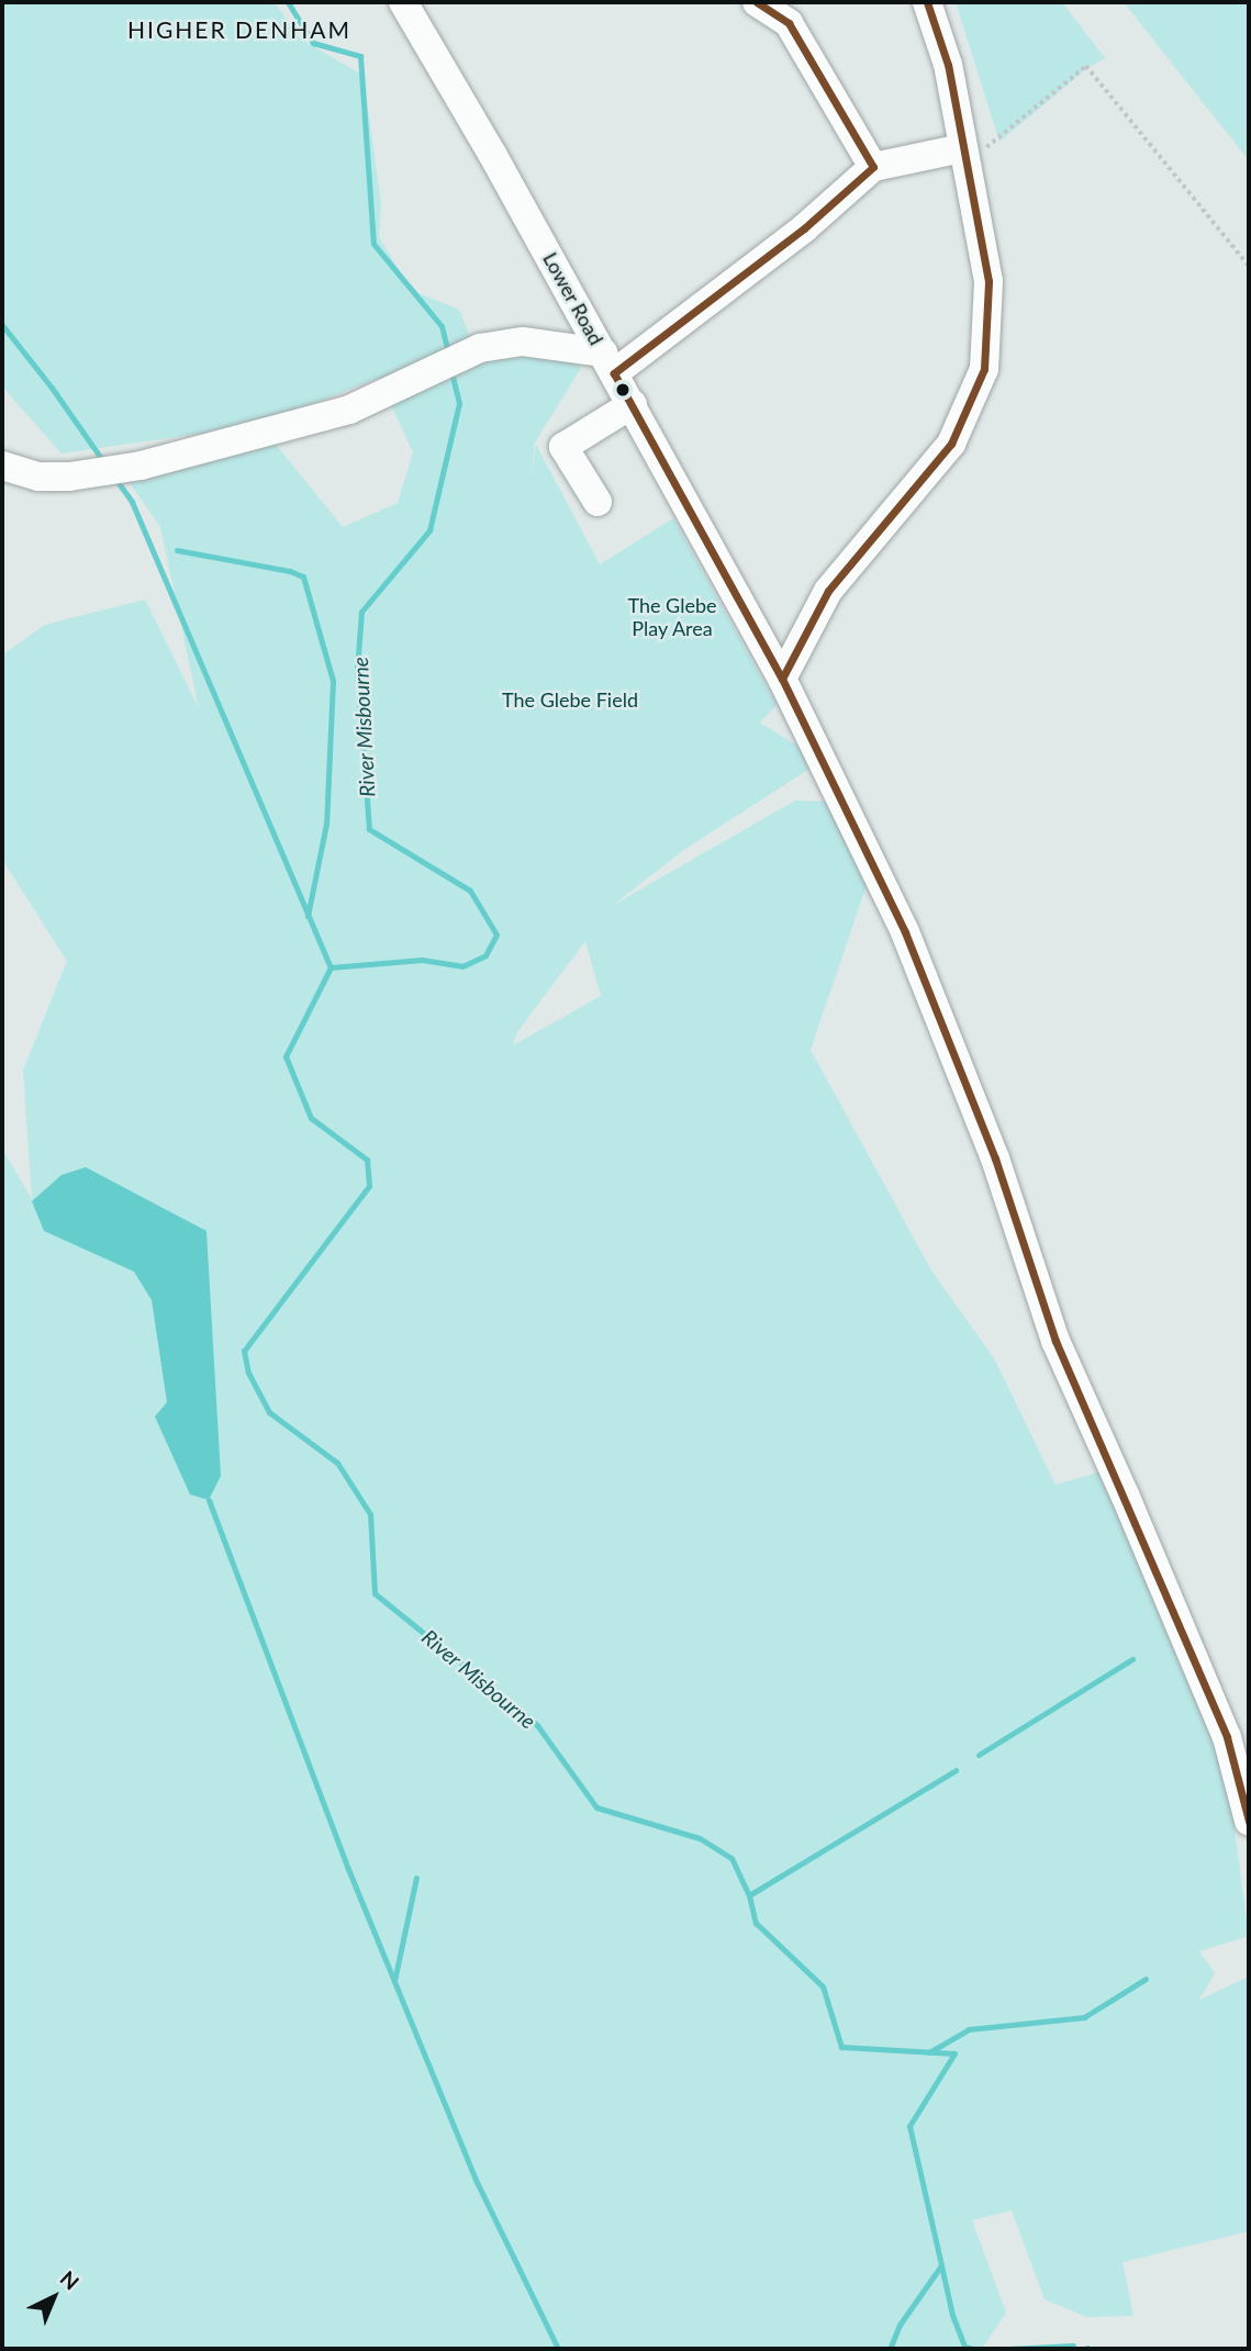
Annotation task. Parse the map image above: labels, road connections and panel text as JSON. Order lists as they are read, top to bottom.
{
  "streets": {
    "street": ["Lower Road"]
  },
  "districts": ["HIGHER DENHAM"],
  "water": ["River Misbourne"],
  "parks": ["The Glebe Play Area", "The Glebe Field"],
  "north": "top right"
}
